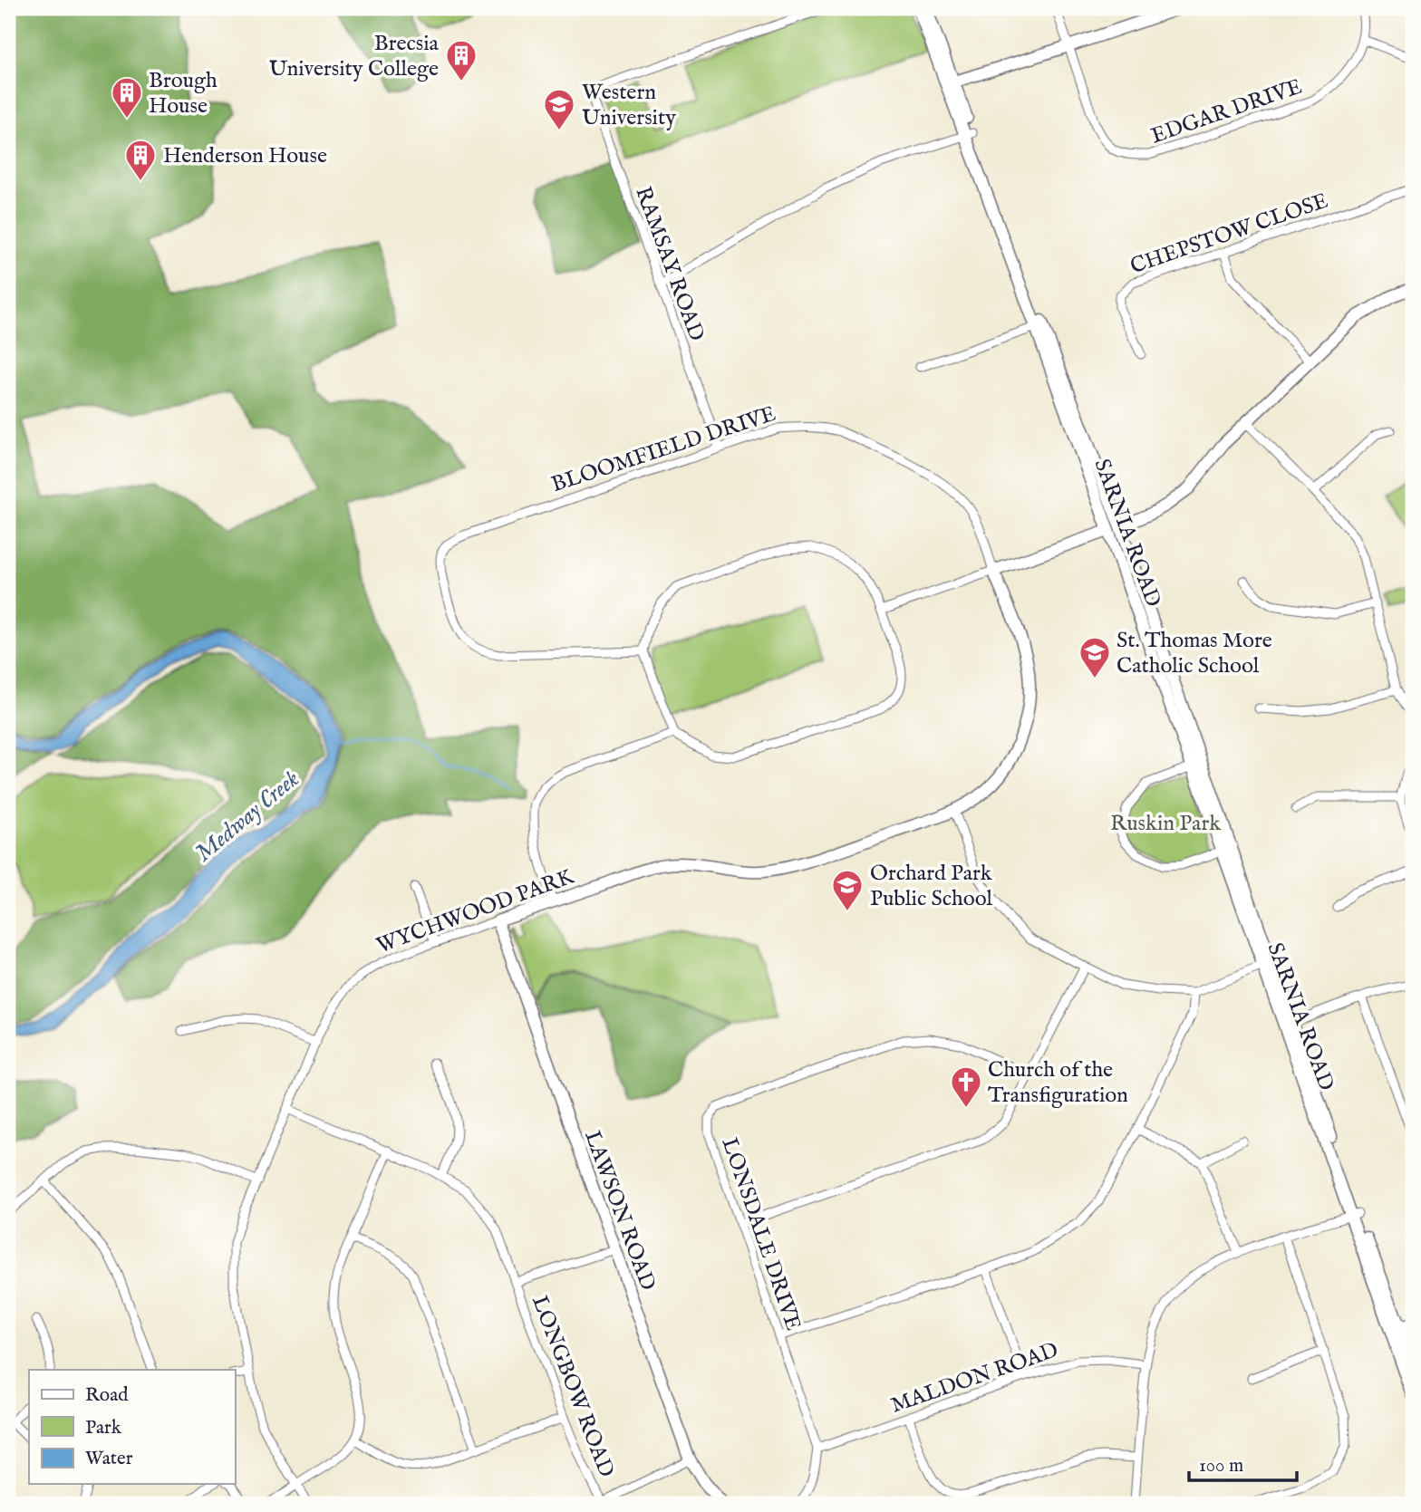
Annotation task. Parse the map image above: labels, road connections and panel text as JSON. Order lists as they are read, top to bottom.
{
  "streets": {
    "main road": [
      "BLOOMFIELD DRIVE",
      "SARNIA ROAD",
      "WYCHWOOD PARK",
      "LAWSON ROAD"
    ],
    "street": [
      "EDGAR DRIVE",
      "CHEPSTOW CLOSE",
      "RAMSAY ROAD",
      "LONSDALE DRIVE",
      "MALDON ROAD",
      "LONGBOW ROAD"
    ]
  },
  "crossings": [
    ["RAMSAY ROAD", "BLOOMFIELD DRIVE"],
    ["BLOOMFIELD DRIVE", "WYCHWOOD PARK"],
    ["WYCHWOOD PARK", "LAWSON ROAD"],
    ["WYCHWOOD PARK", "LONGBOW ROAD"],
    ["LAWSON ROAD", "LONGBOW ROAD"],
    ["LONSDALE DRIVE", "MALDON ROAD"]
  ],
  "water": ["Medway Creek"],
  "parks": ["Ruskin Park"],
  "places": {
    "building": ["Brecsia University College", "Brough House", "Henderson House"],
    "school or university": ["Western University", "St. Thomas More Catholic School", "Orchard Park Public School"],
    "church": ["Church of the Transfiguration"]
  },
  "legend": ["Road", "Park", "Water"],
  "scale_bar": "100 m"
}
